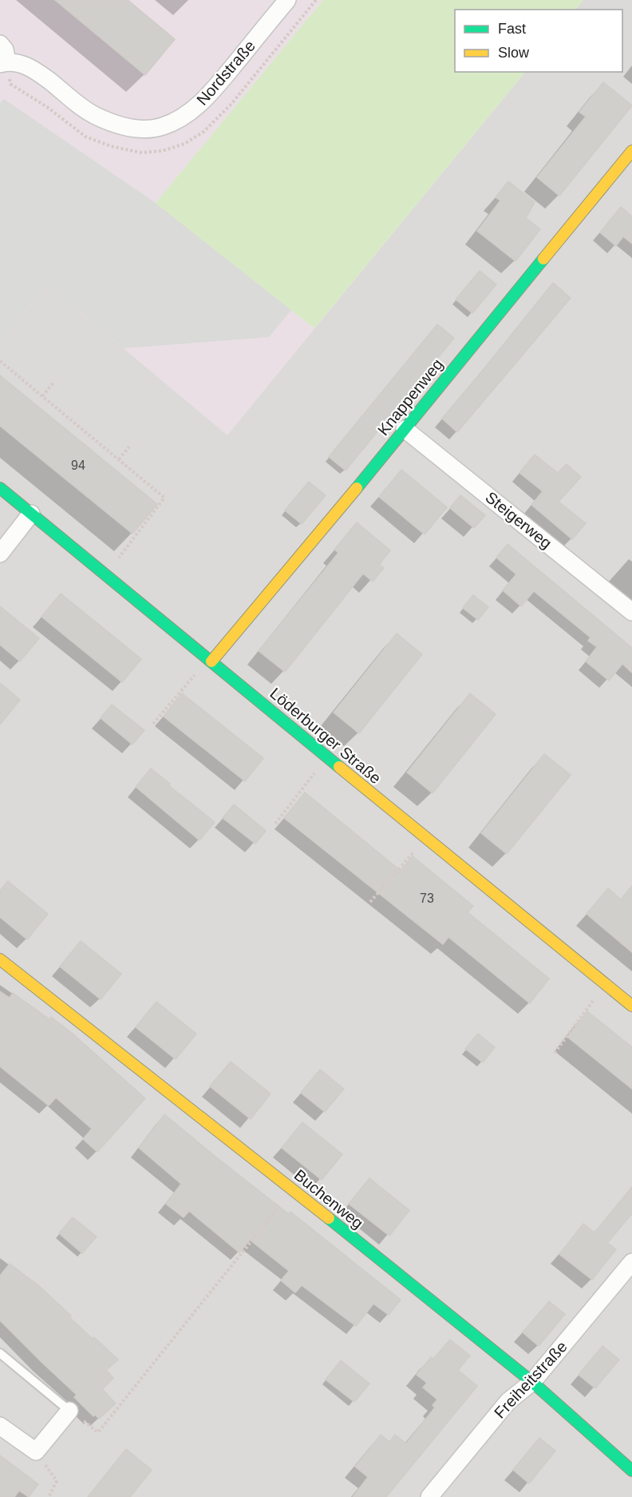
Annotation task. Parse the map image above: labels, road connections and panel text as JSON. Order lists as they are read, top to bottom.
{
  "streets": {
    "street": [
      "Nordstraße",
      "Knappenweg",
      "Steigerweg",
      "Löderburger Straße",
      "Buchenweg",
      "Freiheitstraße"
    ]
  },
  "crossings": [
    ["Knappenweg", "Steigerweg"],
    ["Knappenweg", "Löderburger Straße"],
    ["Buchenweg", "Freiheitstraße"]
  ],
  "house_numbers": ["94", "73"],
  "legend": ["Fast", "Slow"]
}
